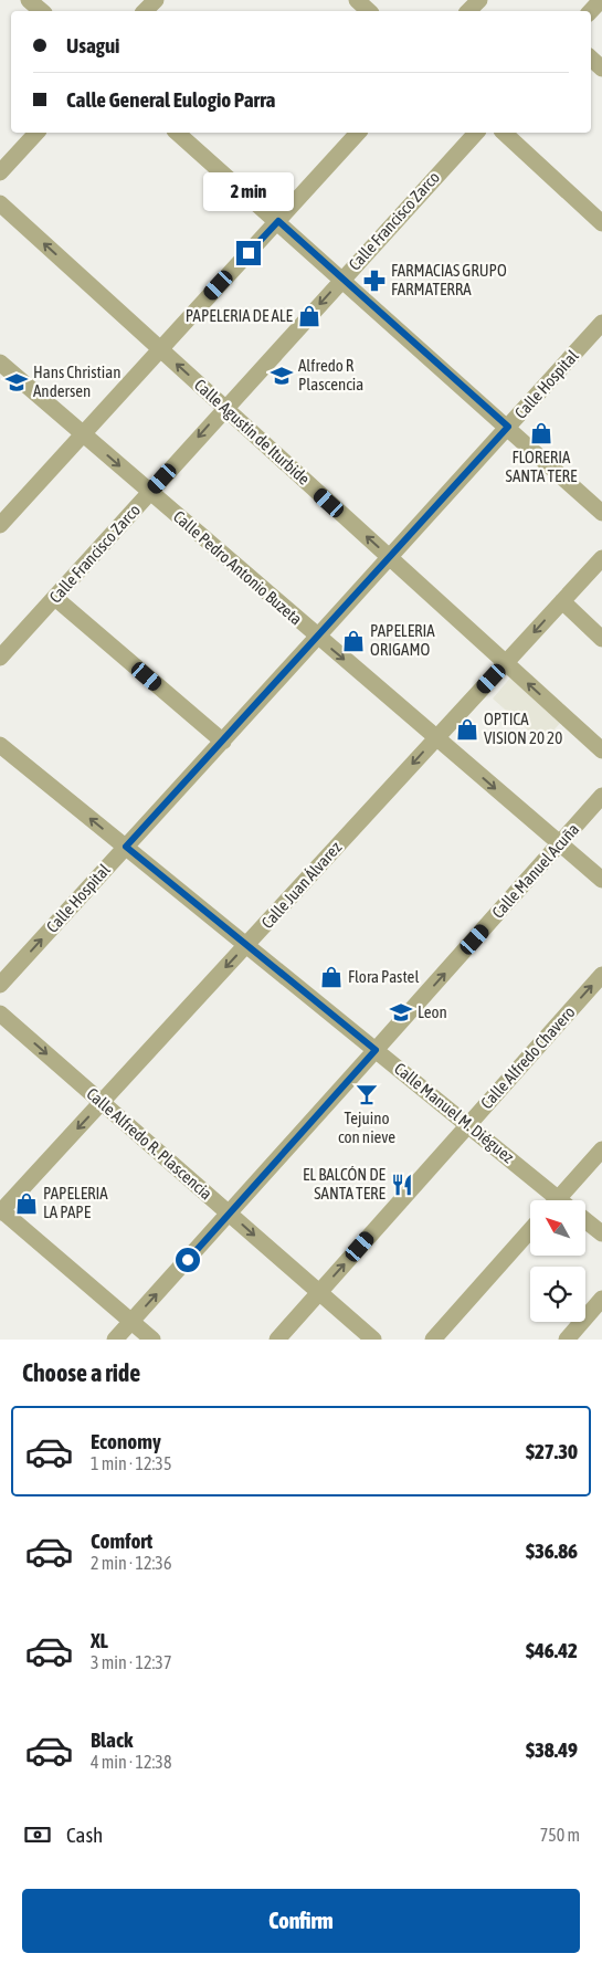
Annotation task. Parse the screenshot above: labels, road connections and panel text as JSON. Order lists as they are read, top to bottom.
{
  "streets": {
    "street": [
      "Calle Francisco Zarco",
      "Calle Hospital",
      "Calle Agustín de Iturbide",
      "Calle Pedro Antonio Buzeta",
      "Calle Manuel Acuña",
      "Calle Juan Álvarez",
      "Calle Alfredo Chavero",
      "Calle Manuel M. Diéguez",
      "Calle Alfredo R. Plascencia"
    ]
  },
  "crossings": [
    ["Calle Francisco Zarco", "Calle Agustín de Iturbide"],
    ["Calle Francisco Zarco", "Calle Pedro Antonio Buzeta"],
    ["Calle Hospital", "Calle Agustín de Iturbide"],
    ["Calle Hospital", "Calle Pedro Antonio Buzeta"],
    ["Calle Hospital", "Calle Manuel M. Diéguez"],
    ["Calle Agustín de Iturbide", "Calle Juan Álvarez"],
    ["Calle Pedro Antonio Buzeta", "Calle Manuel Acuña"],
    ["Calle Pedro Antonio Buzeta", "Calle Juan Álvarez"],
    ["Calle Manuel Acuña", "Calle Manuel M. Diéguez"],
    ["Calle Manuel Acuña", "Calle Alfredo R. Plascencia"],
    ["Calle Juan Álvarez", "Calle Manuel M. Diéguez"],
    ["Calle Juan Álvarez", "Calle Alfredo R. Plascencia"],
    ["Calle Alfredo Chavero", "Calle Manuel M. Diéguez"],
    ["Calle Alfredo Chavero", "Calle Alfredo R. Plascencia"]
  ],
  "one_way": [
    "Calle Agustín de Iturbide",
    "Calle Pedro Antonio Buzeta",
    "Calle Manuel Acuña",
    "Calle Juan Álvarez",
    "Calle Alfredo R. Plascencia"
  ],
  "places": {
    "pharmacy": ["FARMACIAS GRUPO FARMATERRA"],
    "shop": [
      "PAPELERIA DE ALE",
      "FLORERIA SANTA TERE",
      "PAPELERIA ORIGAMO",
      "OPTICA VISION 20 20",
      "Flora Pastel",
      "PAPELERIA LA PAPE"
    ],
    "school or university": ["Alfredo R Plascencia", "Hans Christian Andersen", "Leon"],
    "bar": ["Tejuino con nieve"],
    "restaurant": ["EL BALCÓN DE SANTA TERE"]
  },
  "north": "top left",
  "page": {
    "banner": ["Usagui", "Calle General Eulogio Parra"],
    "bubble": "2 min",
    "heading": "Choose a ride",
    "list": [
      {
        "name": "Economy",
        "note": "1 min · 12:35",
        "value": "$27.30"
      },
      {
        "name": "Comfort",
        "note": "2 min · 12:36",
        "value": "$36.86"
      },
      {
        "name": "XL",
        "note": "3 min · 12:37",
        "value": "$46.42"
      },
      {
        "name": "Black",
        "note": "4 min · 12:38",
        "value": "$38.49"
      }
    ],
    "pay": ["Cash", "750 m"],
    "buttons": "Confirm"
  }
}
